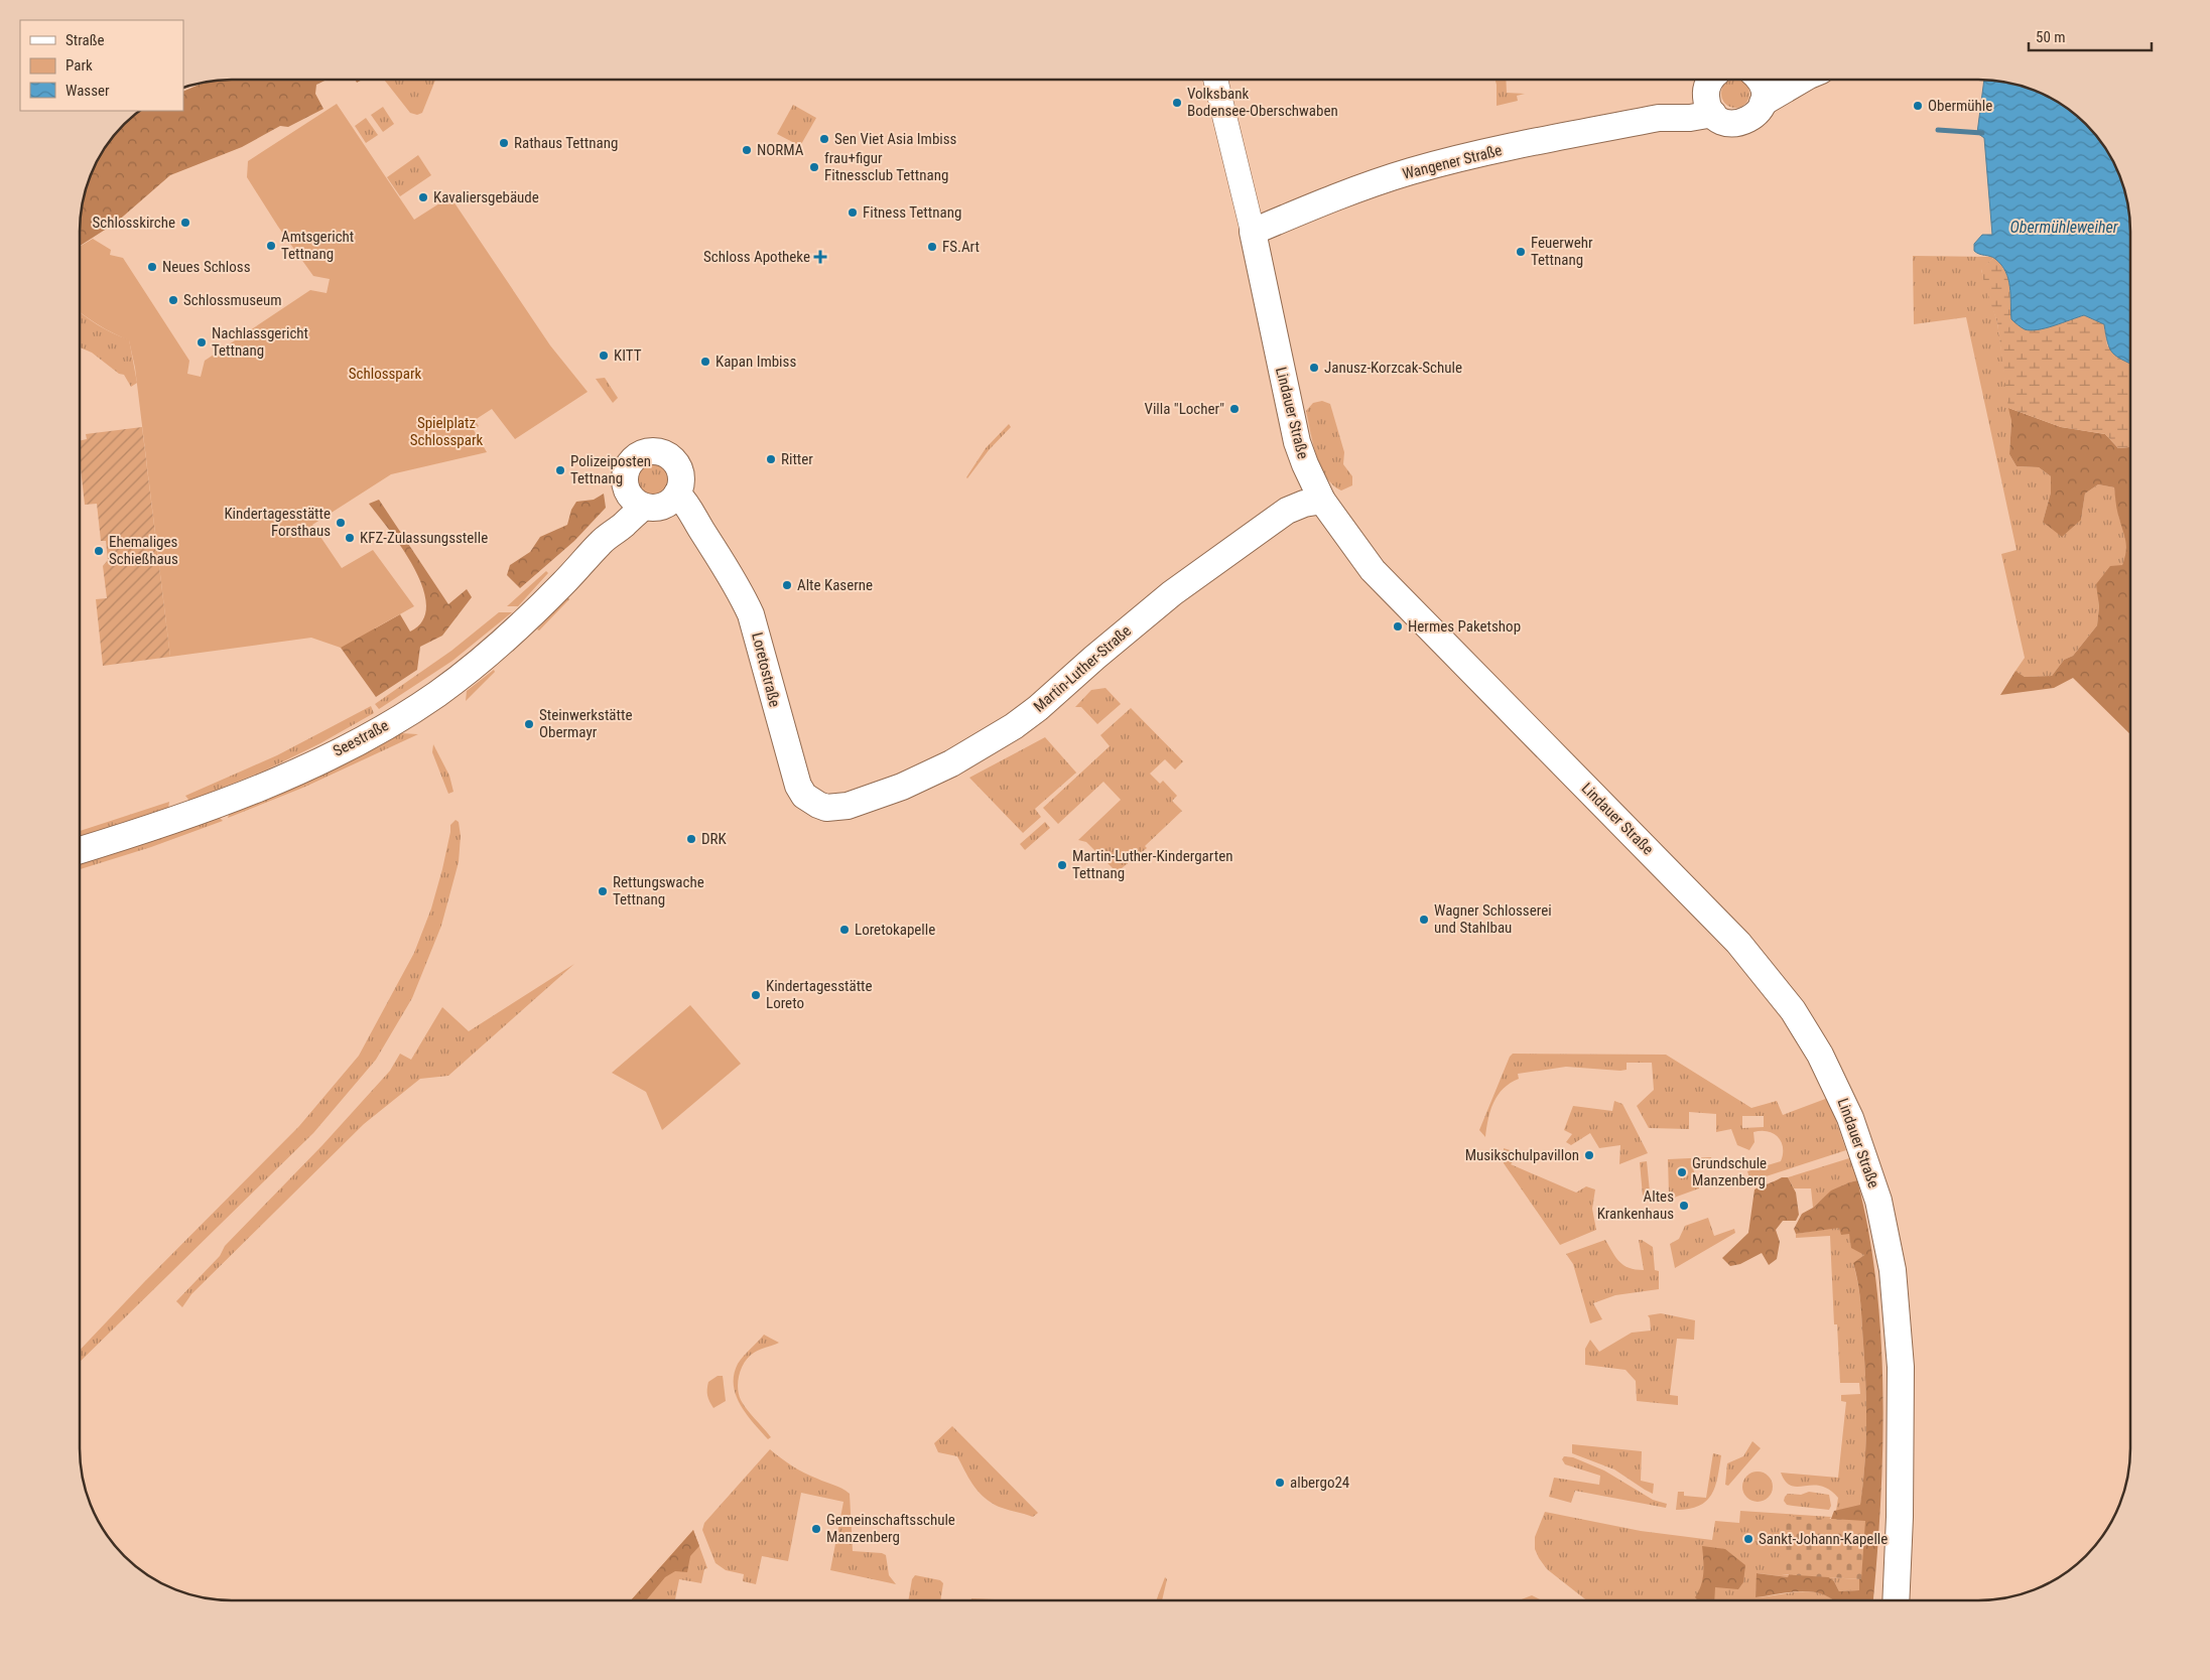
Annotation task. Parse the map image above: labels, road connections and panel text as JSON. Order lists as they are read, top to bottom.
{
  "streets": {
    "main road": [
      "Wangener Straße",
      "Lindauer Straße",
      "Martin-Luther-Straße",
      "Loretostraße",
      "Seestraße"
    ]
  },
  "crossings": [
    ["Wangener Straße", "Lindauer Straße"],
    ["Lindauer Straße", "Martin-Luther-Straße"],
    ["Martin-Luther-Straße", "Loretostraße"],
    ["Loretostraße", "Seestraße"]
  ],
  "water": ["Obermühleweiher"],
  "parks": ["Schlosspark", "Spielplatz Schlosspark"],
  "places": {
    "other": [
      "Volksbank Bodensee-Oberschwaben",
      "Obermühle",
      "Sen Viet Asia Imbiss",
      "Rathaus Tettnang",
      "NORMA",
      "frau+figur Fitnessclub Tettnang",
      "Kavaliersgebäude",
      "Fitness Tettnang",
      "Schlosskirche",
      "Amtsgericht Tettnang",
      "FS.Art",
      "Feuerwehr Tettnang",
      "Neues Schloss",
      "Schlossmuseum",
      "Nachlassgericht Tettnang",
      "KITT",
      "Kapan Imbiss",
      "Janusz-Korzcak-Schule",
      "Villa \"Locher\"",
      "Ritter",
      "Polizeiposten Tettnang",
      "Kindertagesstätte Forsthaus",
      "KFZ-Zulassungsstelle",
      "Ehemaliges Schießhaus",
      "Alte Kaserne",
      "Hermes Paketshop",
      "Steinwerkstätte Obermayr",
      "DRK",
      "Martin-Luther-Kindergarten Tettnang",
      "Rettungswache Tettnang",
      "Wagner Schlosserei und Stahlbau",
      "Loretokapelle",
      "Kindertagesstätte Loreto",
      "Musikschulpavillon",
      "Grundschule Manzenberg",
      "Altes Krankenhaus",
      "albergo24",
      "Gemeinschaftsschule Manzenberg",
      "Sankt-Johann-Kapelle"
    ],
    "health": ["Schloss Apotheke"]
  },
  "legend": ["Straße", "Park", "Wasser"],
  "scale_bar": "50 m"
}
